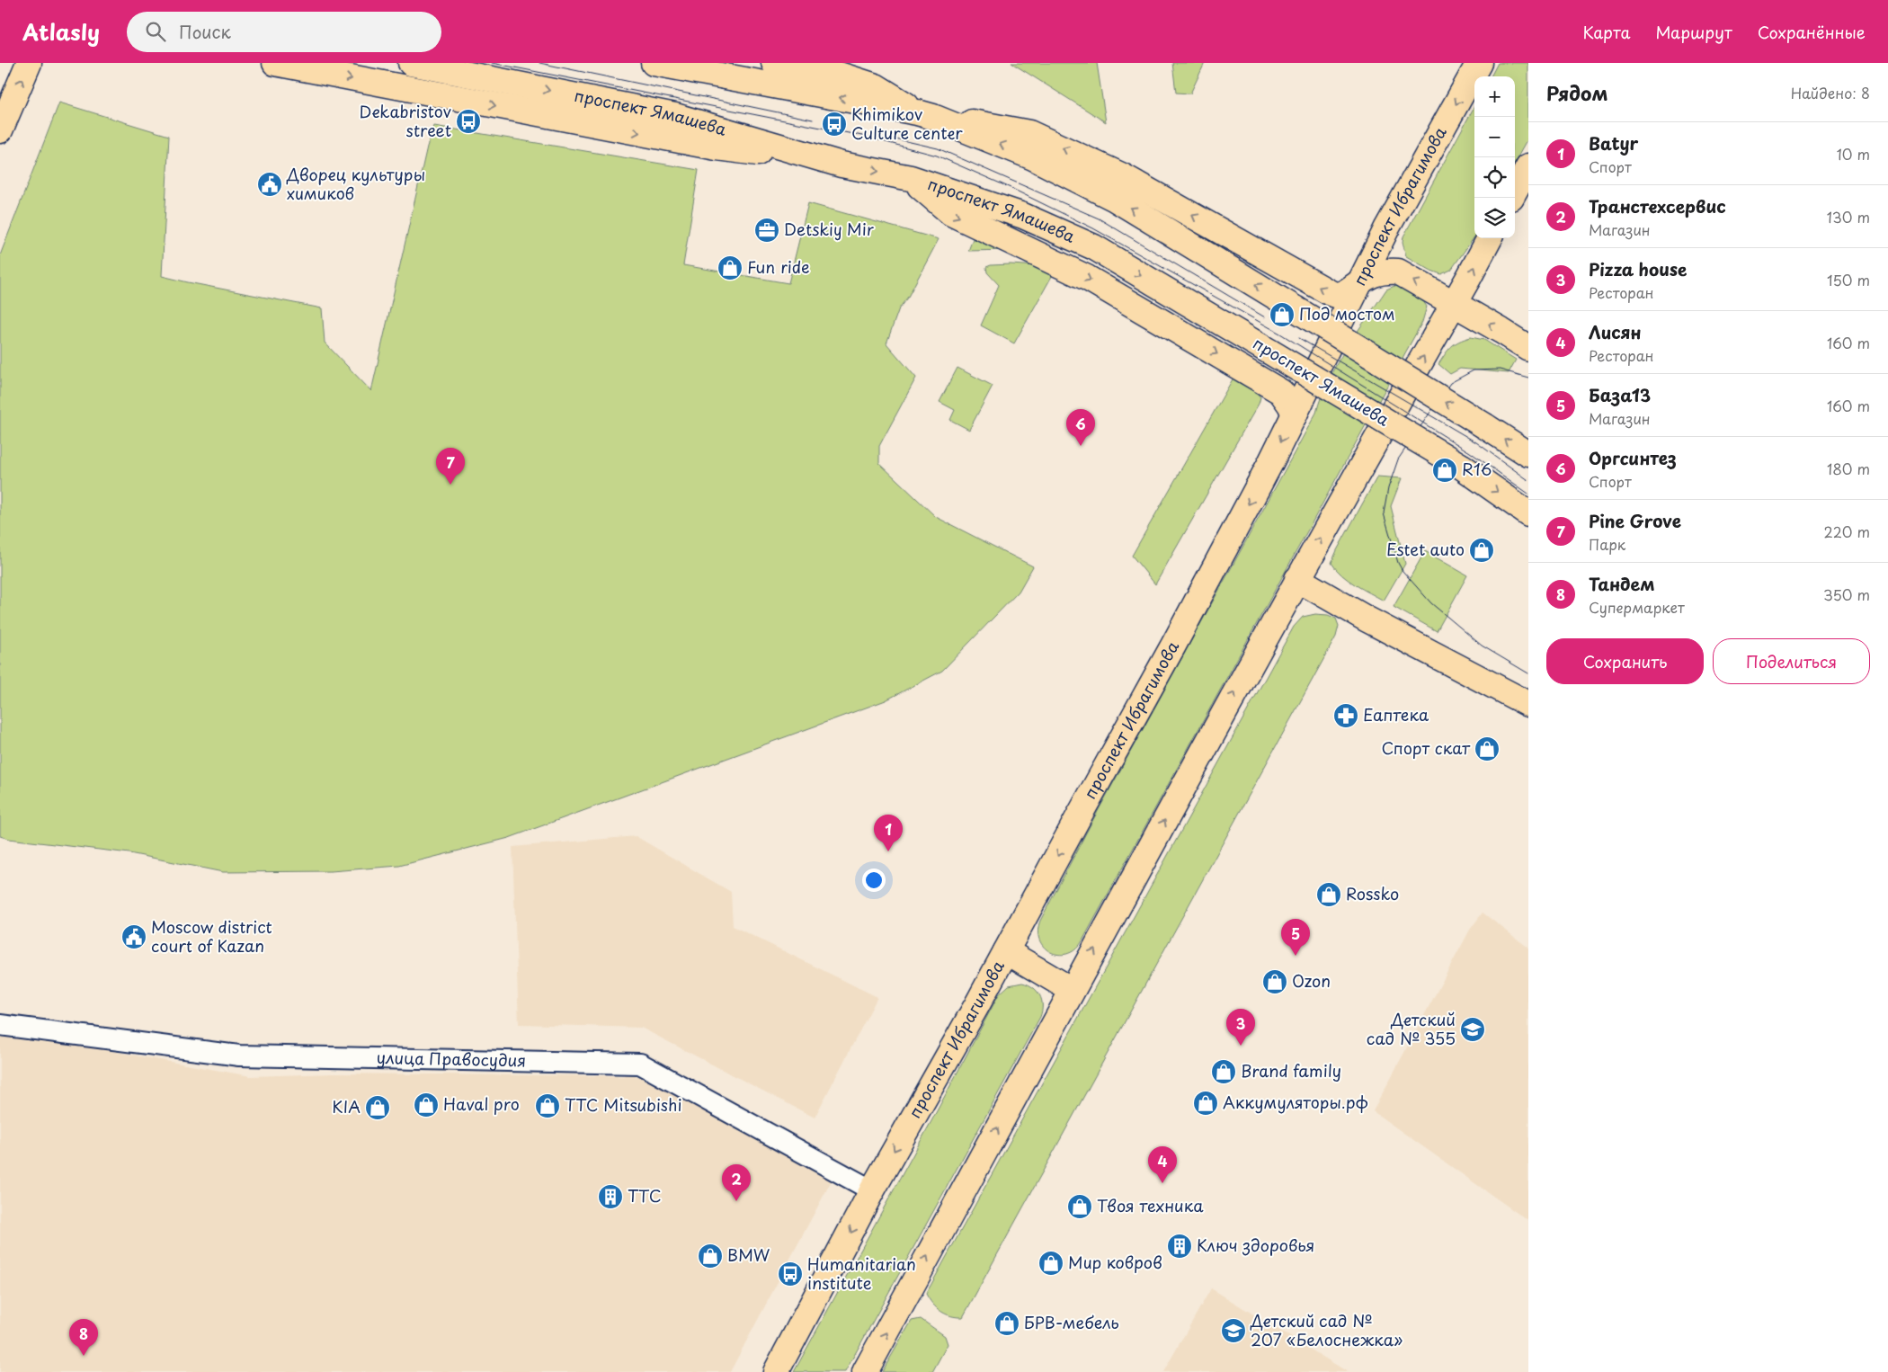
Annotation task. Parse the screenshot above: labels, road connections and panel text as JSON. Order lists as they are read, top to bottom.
{
  "streets": {
    "main road": ["проспект Ямашева", "проспект Ибрагимова"],
    "street": ["улица Правосудия"]
  },
  "crossings": [
    ["проспект Ибрагимова", "улица Правосудия"]
  ],
  "places": {
    "bus stop": ["Dekabristov street", "Khimikov Culture center", "Humanitarian institute"],
    "public building": ["Дворец культуры химиков", "Moscow district court of Kazan"],
    "office": ["Detskiy Mir"],
    "shop": [
      "Fun ride",
      "Под мостом",
      "R16",
      "Estet auto",
      "Спорт скат",
      "Rossko",
      "Ozon",
      "Brand family",
      "Аккумуляторы.рф",
      "Haval pro",
      "ТТС Mitsubishi",
      "KIA",
      "Твоя техника",
      "BMW",
      "Мир ковров",
      "БРВ-мебель"
    ],
    "pharmacy": ["Еаптека"],
    "school or university": ["Детский сад № 355", "Детский сад № 207 «Белоснежка»"],
    "building": ["ТТС", "Ключ здоровья"]
  },
  "page": {
    "header": "Atlasly",
    "search": "Поиск",
    "nav": ["Карта", "Маршрут", "Сохранённые"],
    "heading": ["Рядом", "Найдено: 8"],
    "map_buttons": ["+", "−"],
    "list": [
      {
        "mark": "1",
        "name": "Batyr",
        "note": "Спорт",
        "value": "10 m"
      },
      {
        "mark": "2",
        "name": "Транстехсервис",
        "note": "Магазин",
        "value": "130 m"
      },
      {
        "mark": "3",
        "name": "Pizza house",
        "note": "Ресторан",
        "value": "150 m"
      },
      {
        "mark": "4",
        "name": "Лисян",
        "note": "Ресторан",
        "value": "160 m"
      },
      {
        "mark": "5",
        "name": "База13",
        "note": "Магазин",
        "value": "160 m"
      },
      {
        "mark": "6",
        "name": "Оргсинтез",
        "note": "Спорт",
        "value": "180 m"
      },
      {
        "mark": "7",
        "name": "Pine Grove",
        "note": "Парк",
        "value": "220 m"
      },
      {
        "mark": "8",
        "name": "Тандем",
        "note": "Супермаркет",
        "value": "350 m"
      }
    ],
    "pins": [
      "6",
      "7",
      "1",
      "5",
      "3",
      "4",
      "2",
      "8"
    ],
    "buttons": ["Сохранить", "Поделиться"]
  }
}
